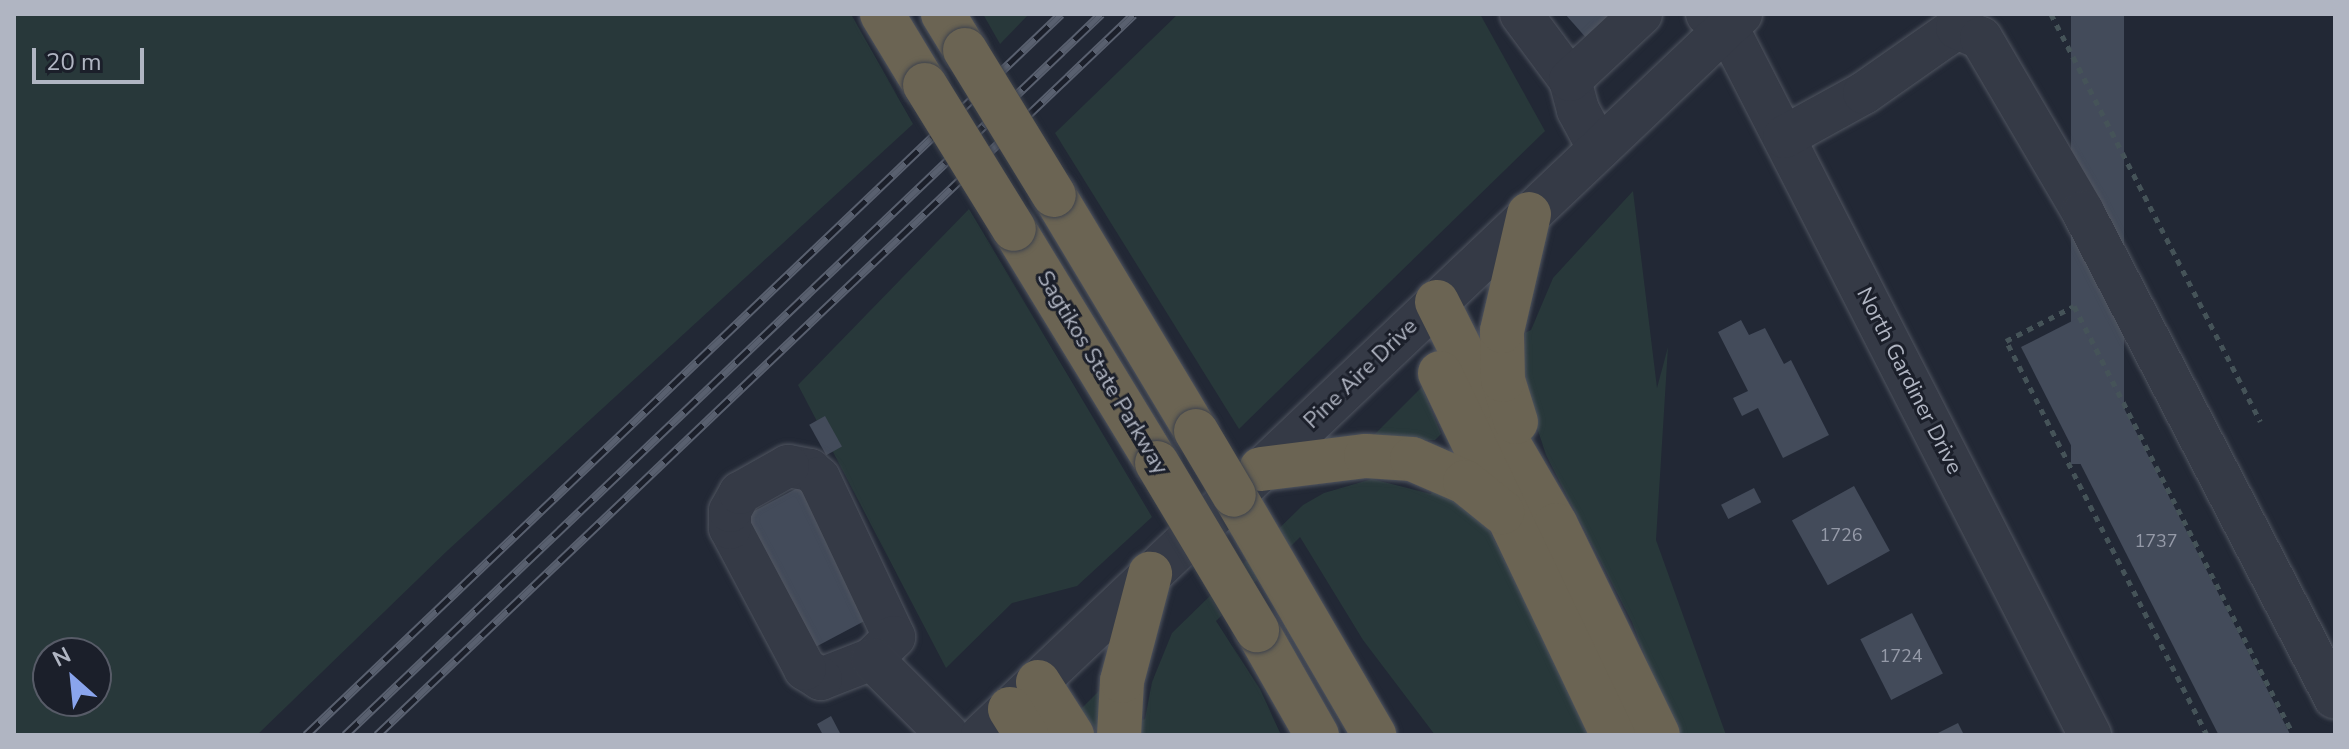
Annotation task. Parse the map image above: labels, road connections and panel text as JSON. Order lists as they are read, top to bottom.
{
  "streets": {
    "highway": ["Sagtikos State Parkway"],
    "street": ["Pine Aire Drive", "North Gardiner Drive"]
  },
  "crossings": [
    ["Pine Aire Drive", "North Gardiner Drive"]
  ],
  "house_numbers": ["1726", "1737", "1724"],
  "scale_bar": "20 m",
  "north": "top left"
}
